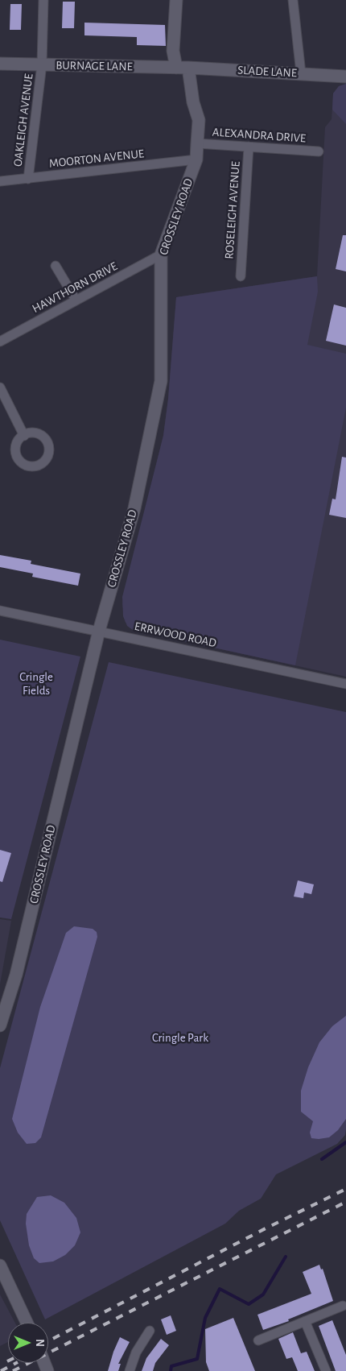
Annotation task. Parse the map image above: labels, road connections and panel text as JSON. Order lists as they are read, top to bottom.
{
  "streets": {
    "street": [
      "BURNAGE LANE",
      "SLADE LANE",
      "OAKLEIGH AVENUE",
      "ALEXANDRA DRIVE",
      "MOORTON AVENUE",
      "ROSELEIGH AVENUE",
      "CROSSLEY ROAD",
      "HAWTHORN DRIVE",
      "ERRWOOD ROAD"
    ]
  },
  "crossings": [
    ["BURNAGE LANE", "SLADE LANE"],
    ["BURNAGE LANE", "OAKLEIGH AVENUE"],
    ["BURNAGE LANE", "CROSSLEY ROAD"],
    ["SLADE LANE", "CROSSLEY ROAD"],
    ["OAKLEIGH AVENUE", "MOORTON AVENUE"],
    ["ALEXANDRA DRIVE", "ROSELEIGH AVENUE"],
    ["ALEXANDRA DRIVE", "CROSSLEY ROAD"],
    ["MOORTON AVENUE", "CROSSLEY ROAD"],
    ["CROSSLEY ROAD", "HAWTHORN DRIVE"],
    ["CROSSLEY ROAD", "ERRWOOD ROAD"]
  ],
  "parks": ["Cringle Fields", "Cringle Park"],
  "north": "right"
}
